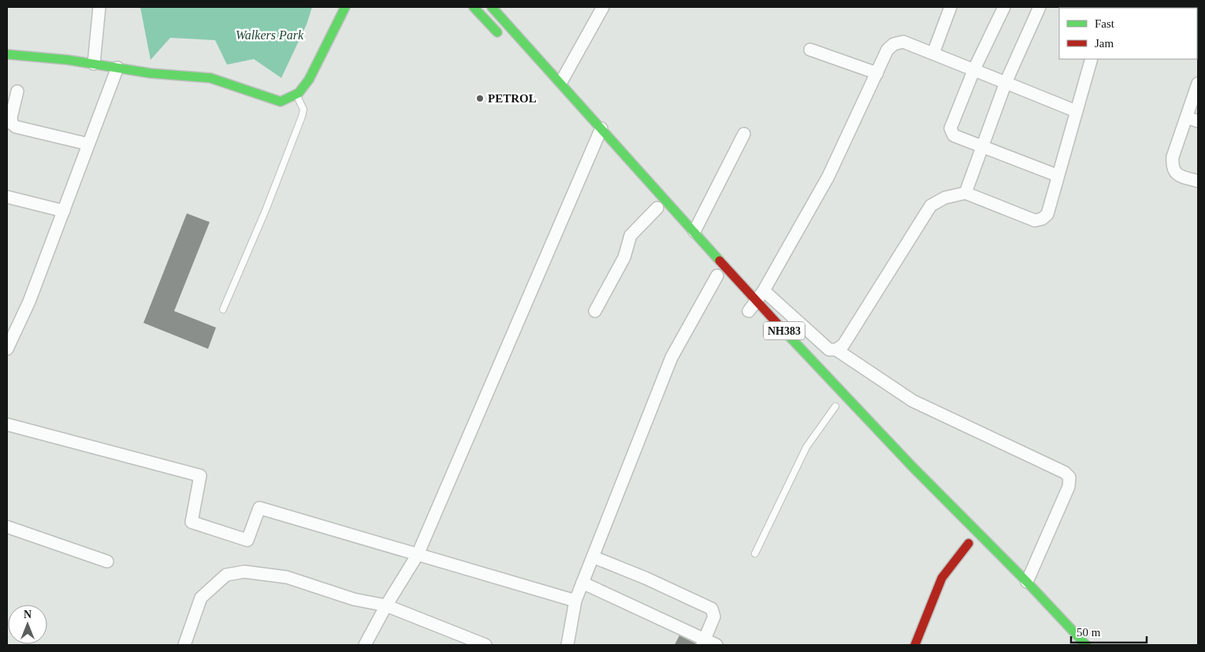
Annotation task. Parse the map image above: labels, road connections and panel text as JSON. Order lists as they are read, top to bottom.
{
  "streets": {
    "main road": ["NH383"]
  },
  "water": ["Walkers Park"],
  "places": ["PETROL"],
  "legend": ["Fast", "Jam"],
  "scale_bar": "50 m",
  "north": "top"
}
